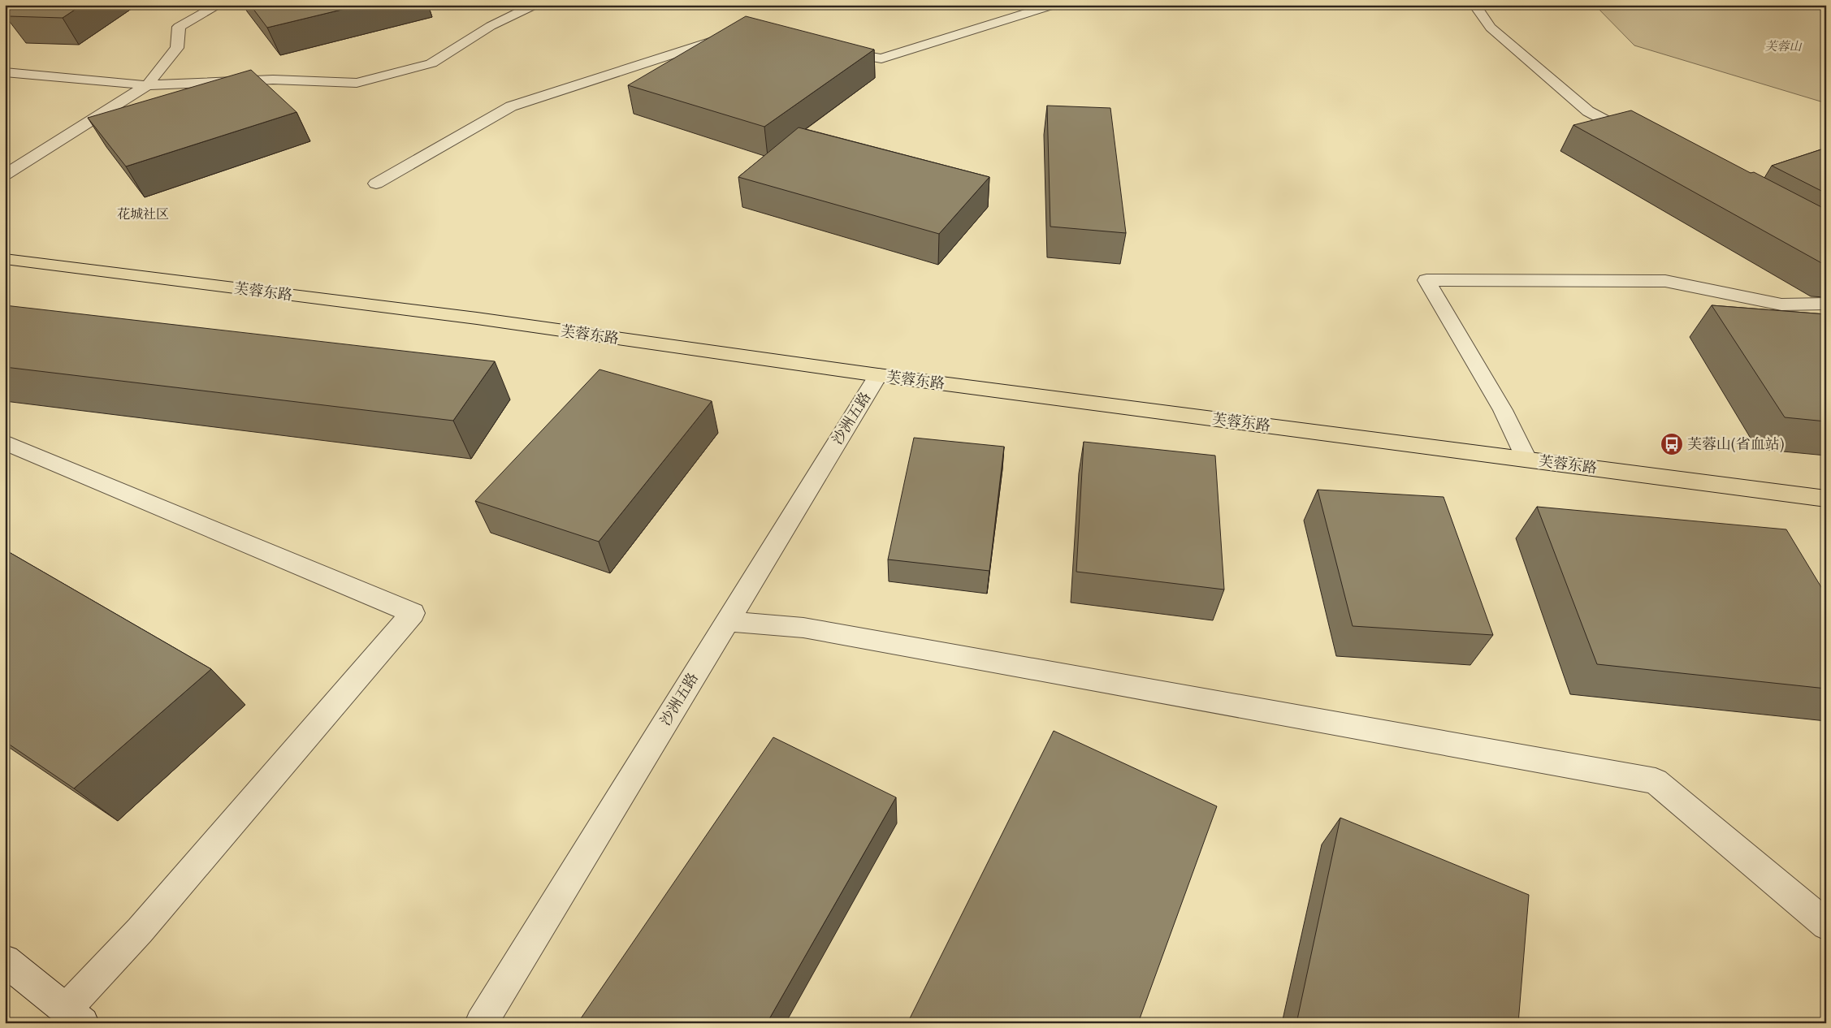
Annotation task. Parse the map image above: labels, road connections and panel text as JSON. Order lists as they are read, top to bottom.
{
  "streets": {
    "main road": ["芙蓉东路"],
    "street": ["沙洲五路"]
  },
  "crossings": [
    ["芙蓉东路", "沙洲五路"]
  ],
  "districts": ["花城社区"],
  "parks": ["芙蓉山"],
  "places": {
    "bus stop": ["芙蓉山(省血站)"]
  }
}
